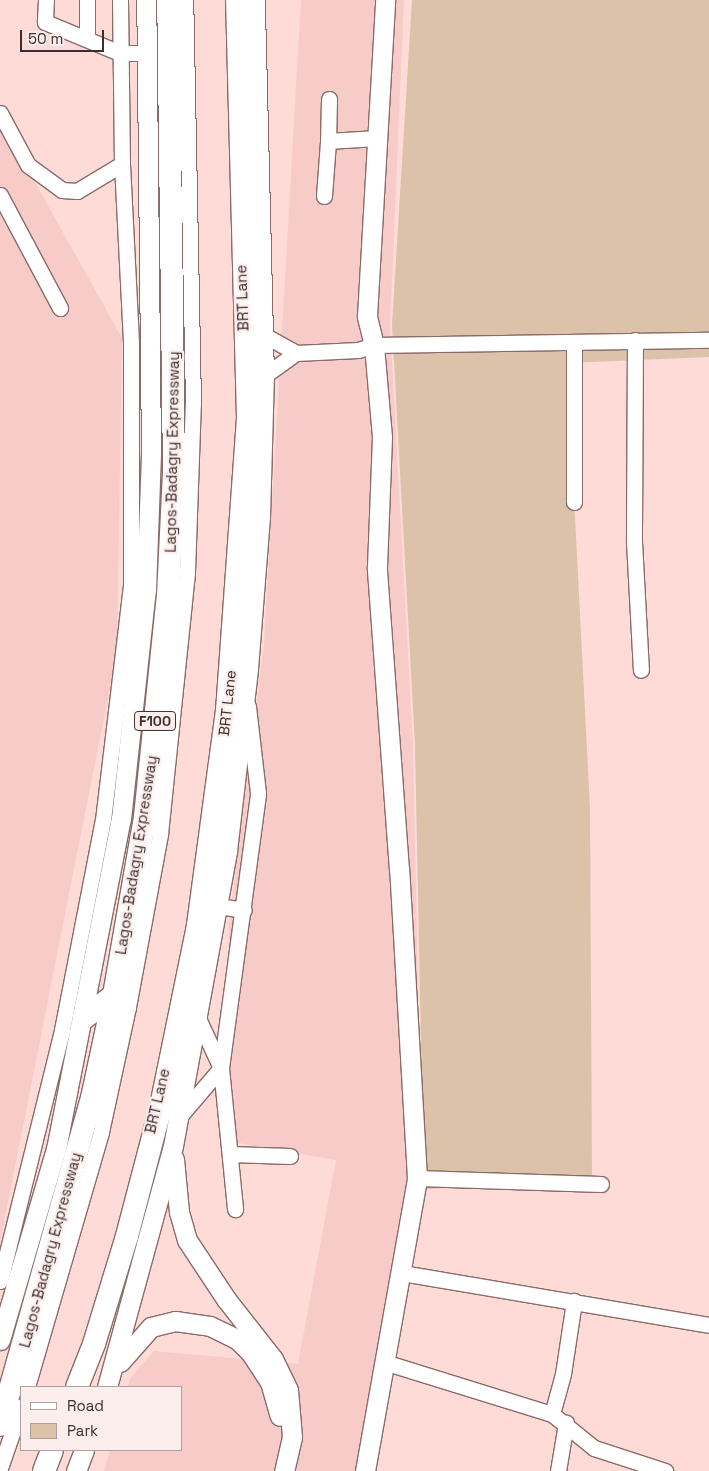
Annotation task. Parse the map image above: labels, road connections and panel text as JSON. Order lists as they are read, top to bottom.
{
  "streets": {
    "highway": ["Lagos-Badagry Expressway", "F100"]
  },
  "legend": ["Road", "Park"],
  "scale_bar": "50 m"
}
